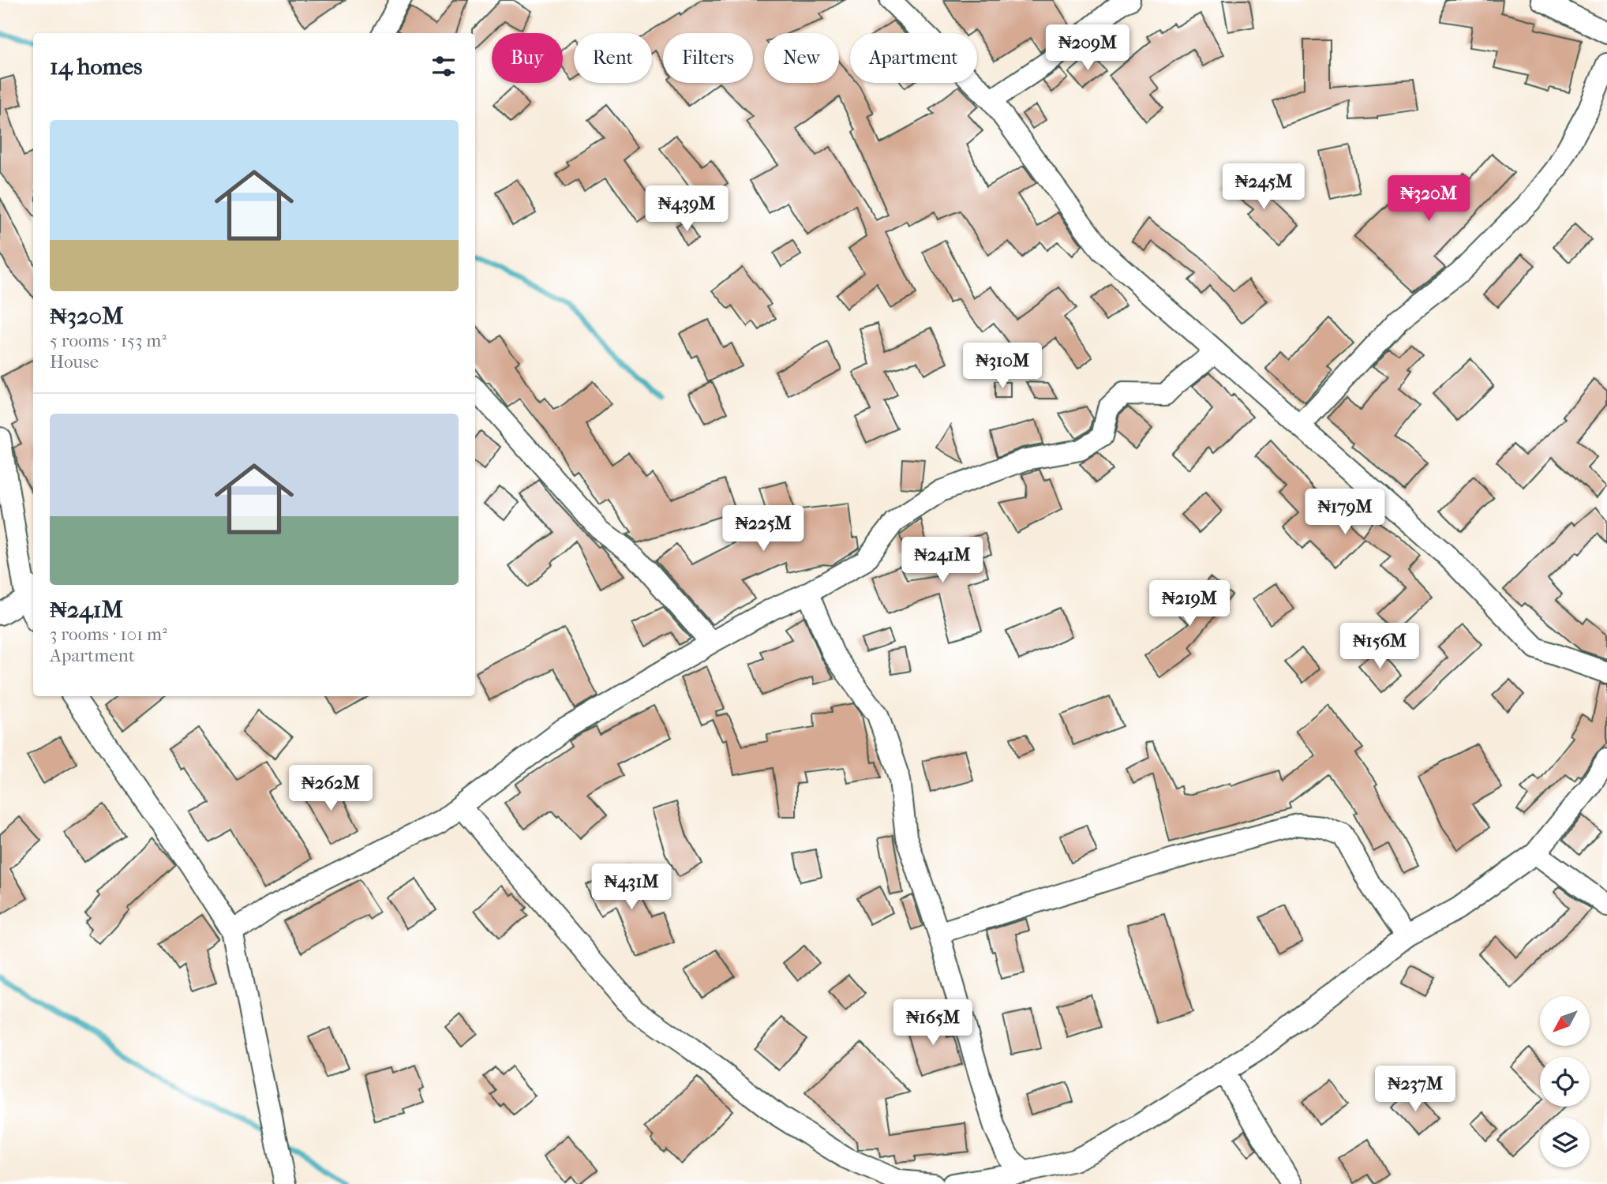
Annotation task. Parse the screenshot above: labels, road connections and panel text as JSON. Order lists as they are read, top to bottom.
{
  "north": "bottom left",
  "page": {
    "price": [
      "₦209M",
      "₦245M",
      "₦320M",
      "₦439M",
      "₦310M",
      "₦179M",
      "₦225M",
      "₦241M",
      "₦219M",
      "₦156M",
      "₦262M",
      "₦431M",
      "₦165M",
      "₦237M"
    ],
    "chip": [
      "Buy",
      "Rent",
      "Filters",
      "New",
      "Apartment"
    ],
    "heading": "14 homes",
    "list": [
      {
        "name": "₦320M",
        "note": "5 rooms · 153 m² · House"
      },
      {
        "name": "₦241M",
        "note": "3 rooms · 101 m² · Apartment"
      }
    ]
  }
}
